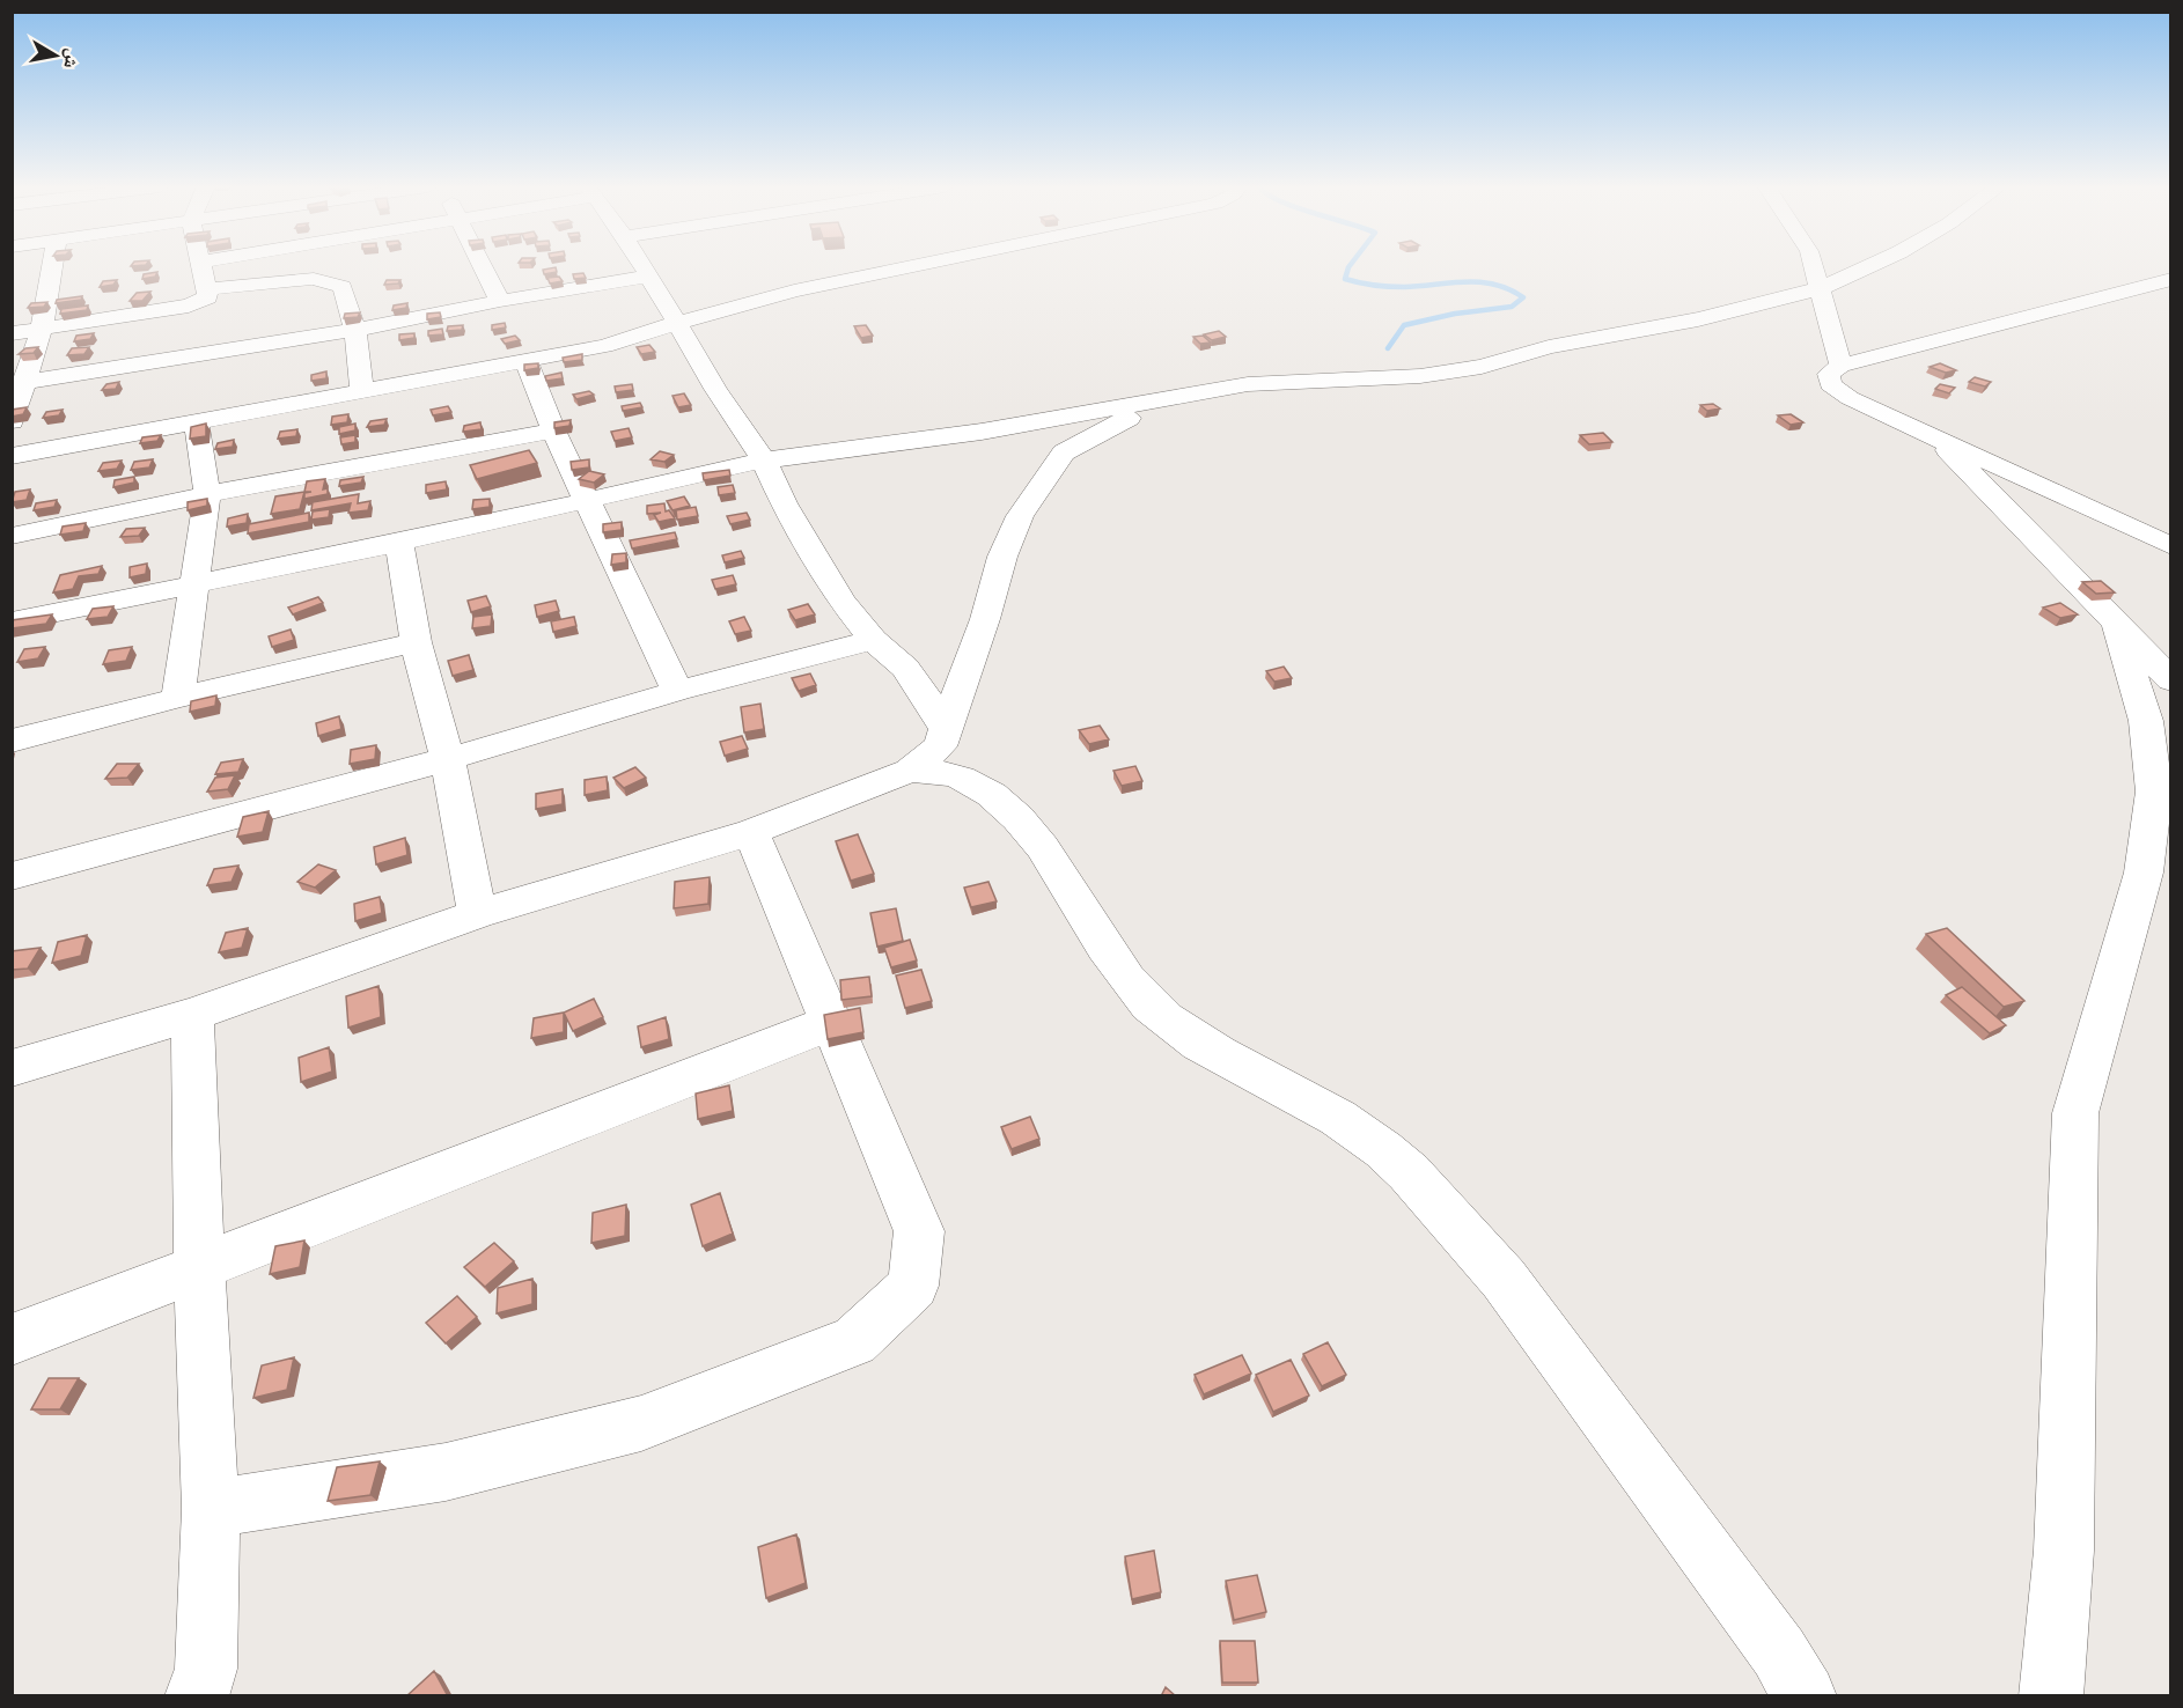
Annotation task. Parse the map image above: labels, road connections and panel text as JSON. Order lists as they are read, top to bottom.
{
  "north": "right"
}
